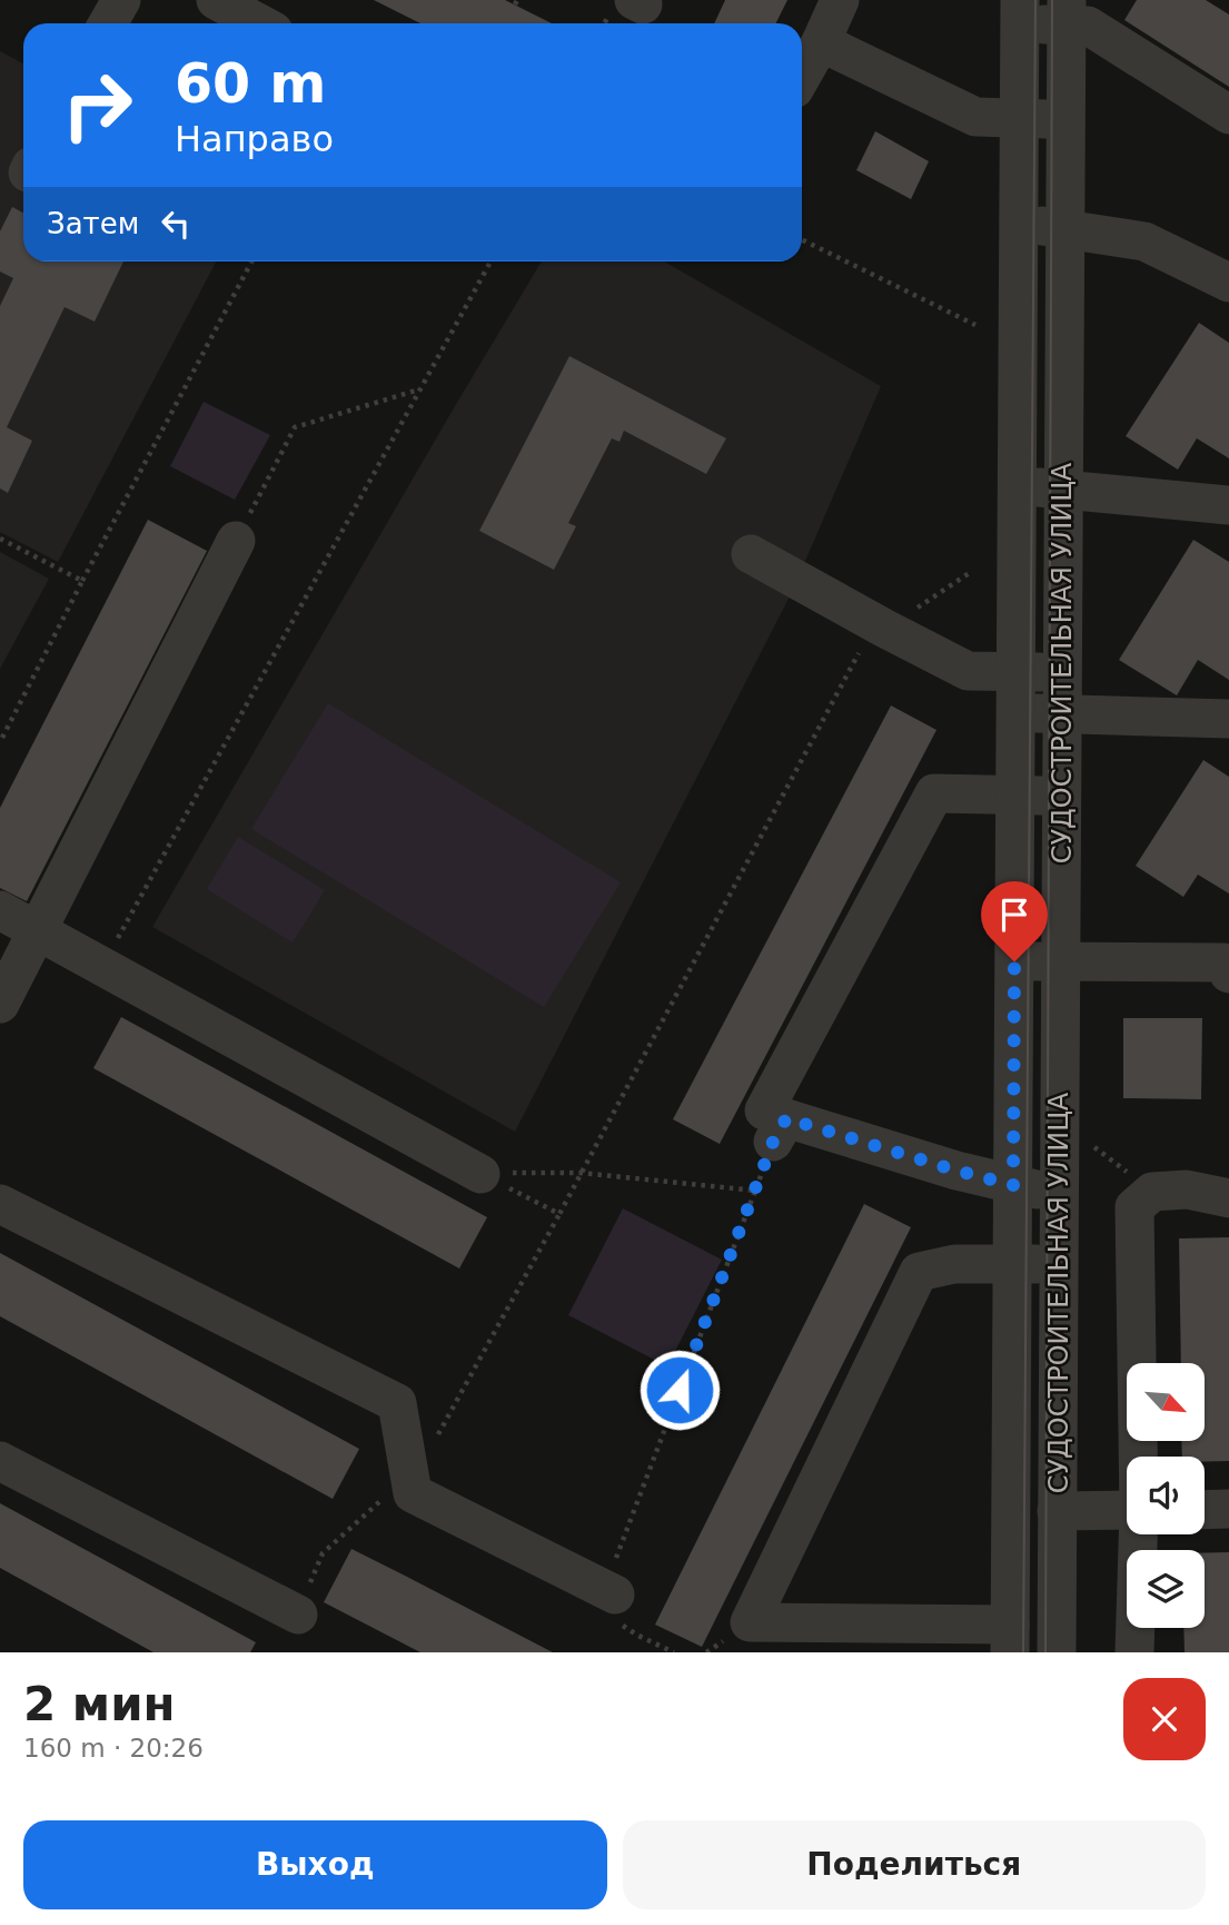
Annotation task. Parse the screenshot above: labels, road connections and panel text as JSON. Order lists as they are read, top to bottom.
{
  "streets": {
    "street": ["СУДОСТРОИТЕЛЬНАЯ УЛИЦА"]
  },
  "north": "bottom right",
  "page": {
    "turn": ["60 m", "Направо"],
    "then": "Затем",
    "heading": ["2 мин", "160 m · 20:26"],
    "buttons": ["Выход", "Поделиться"]
  }
}
